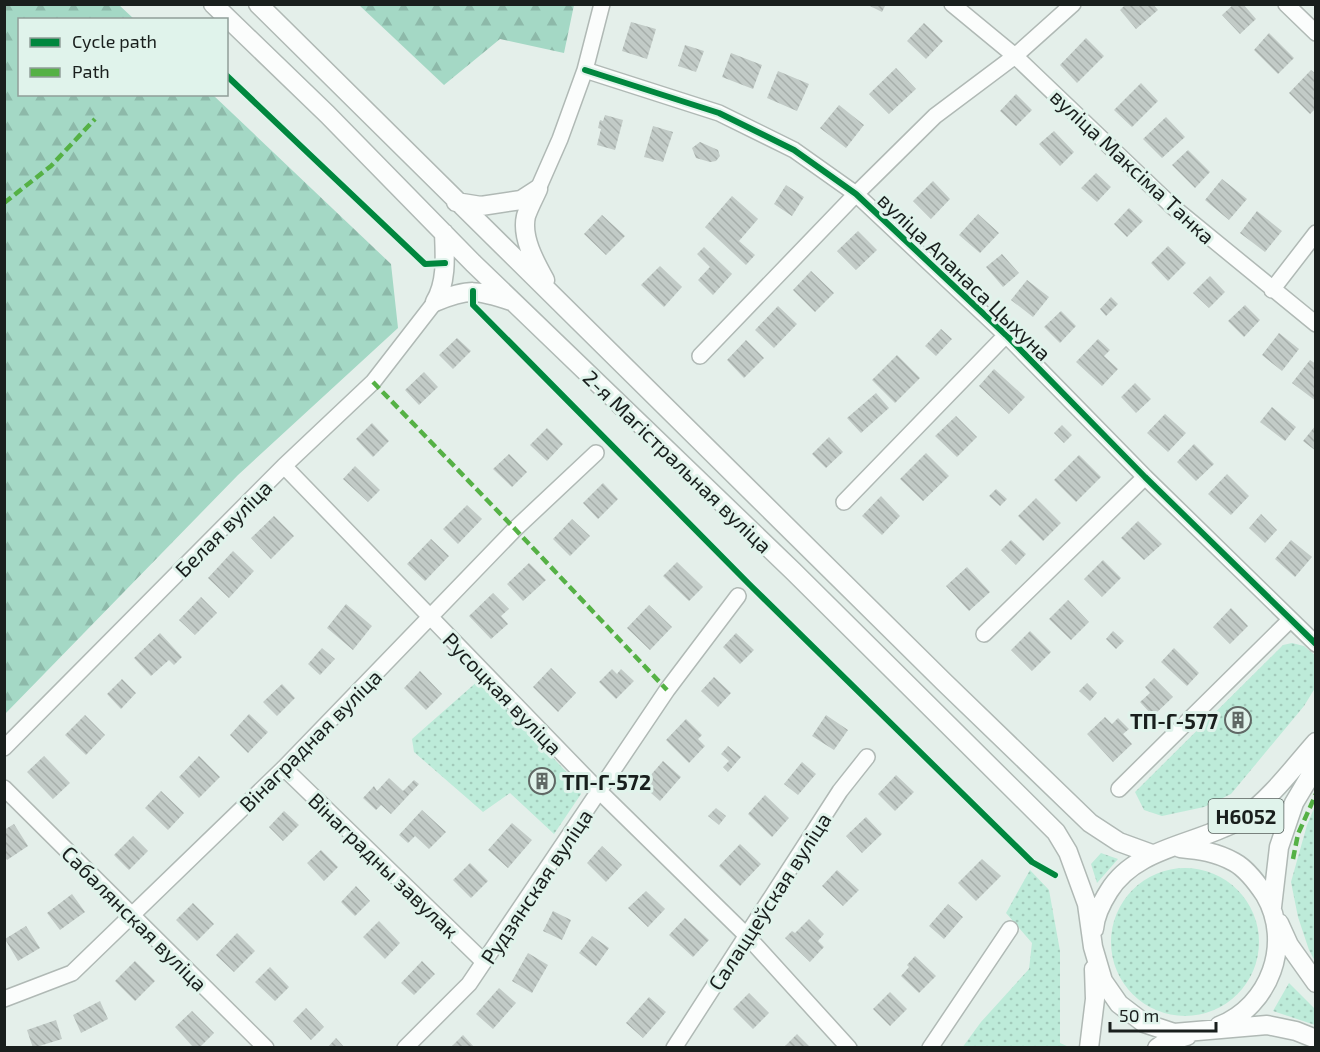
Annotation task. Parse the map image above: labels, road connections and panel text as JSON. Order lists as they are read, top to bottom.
{
  "streets": {
    "main road": ["2-я Магістральная вуліца", "Н6052"],
    "street": [
      "вуліца Максіма Танка",
      "вуліца Апанаса Цыхуна",
      "Белая вуліца",
      "Русоцкая вуліца",
      "Вінаградная вуліца",
      "Вінаградны завулак",
      "Рудзянская вуліца",
      "Салаццеўская вуліца",
      "Сабалянская вуліца"
    ]
  },
  "crossings": [
    ["2-я Магістральная вуліца", "Н6052"],
    ["Белая вуліца", "Русоцкая вуліца"],
    ["Русоцкая вуліца", "Вінаградная вуліца"],
    ["Русоцкая вуліца", "Рудзянская вуліца"],
    ["Русоцкая вуліца", "Салаццеўская вуліца"],
    ["Вінаградная вуліца", "Вінаградны завулак"],
    ["Вінаградная вуліца", "Сабалянская вуліца"],
    ["Вінаградны завулак", "Рудзянская вуліца"]
  ],
  "places": {
    "building": ["ТП-Г-577", "ТП-Г-572"]
  },
  "legend": ["Cycle path", "Path"],
  "scale_bar": "50 m"
}
